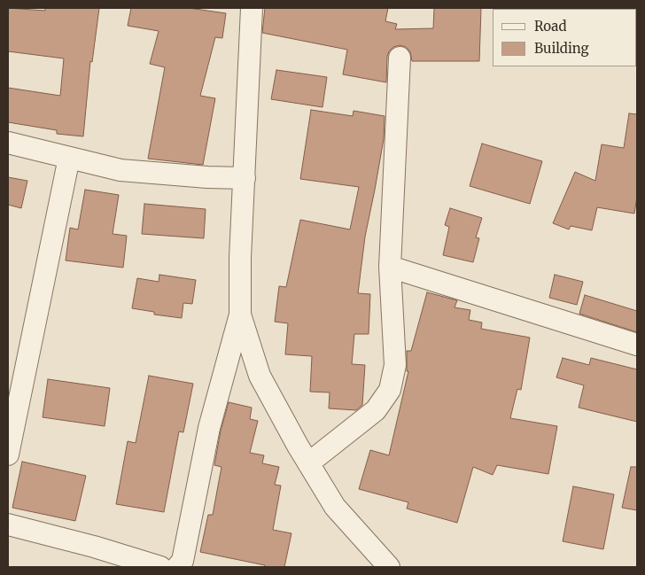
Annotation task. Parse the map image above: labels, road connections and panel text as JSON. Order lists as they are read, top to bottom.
{
  "legend": ["Road", "Building"]
}
